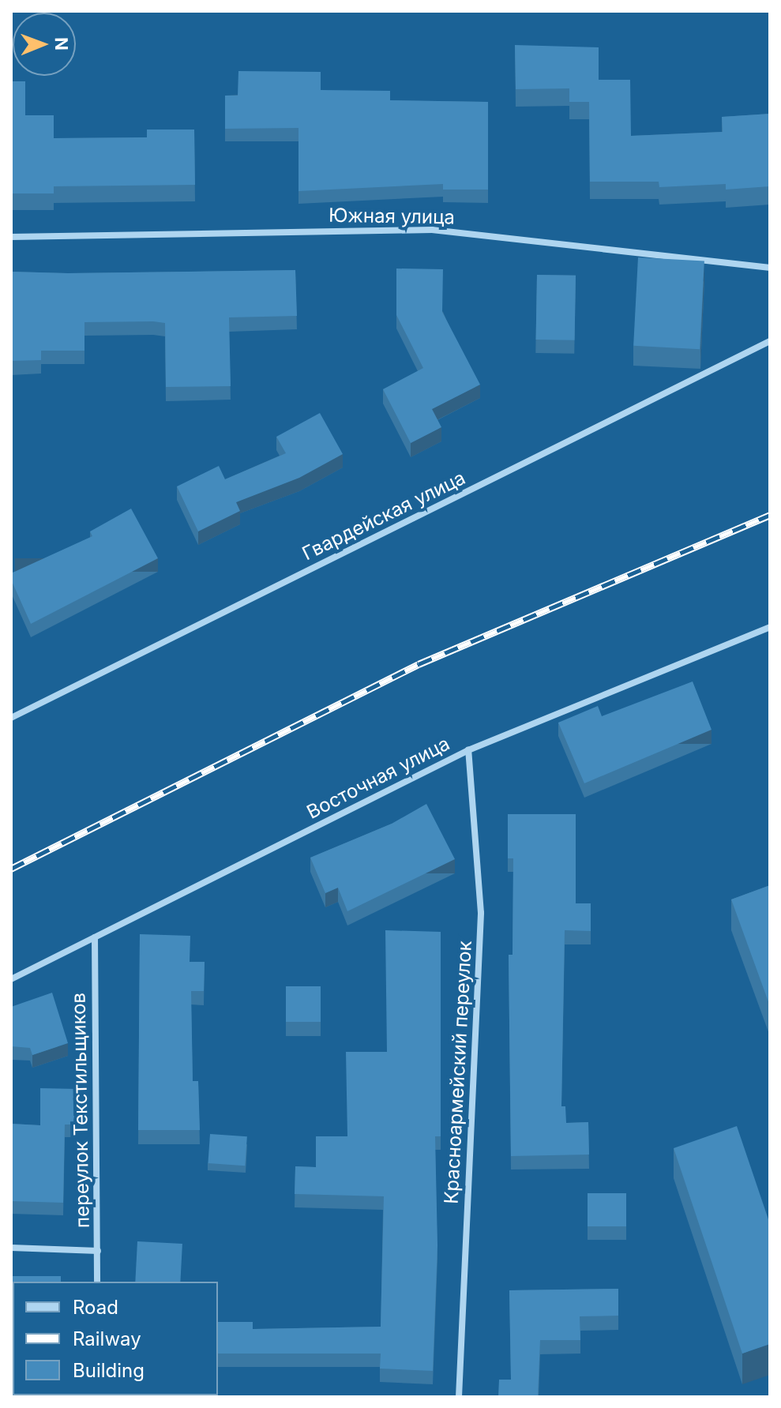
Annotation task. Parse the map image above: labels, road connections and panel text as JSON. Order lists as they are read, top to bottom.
{
  "streets": {
    "street": [
      "Южная улица",
      "Гвардейская улица",
      "Восточная улица",
      "Красноармейский переулок",
      "переулок Текстильщиков"
    ]
  },
  "crossings": [
    ["Восточная улица", "Красноармейский переулок"],
    ["Восточная улица", "переулок Текстильщиков"]
  ],
  "legend": ["Road", "Railway", "Building"],
  "north": "right"
}
